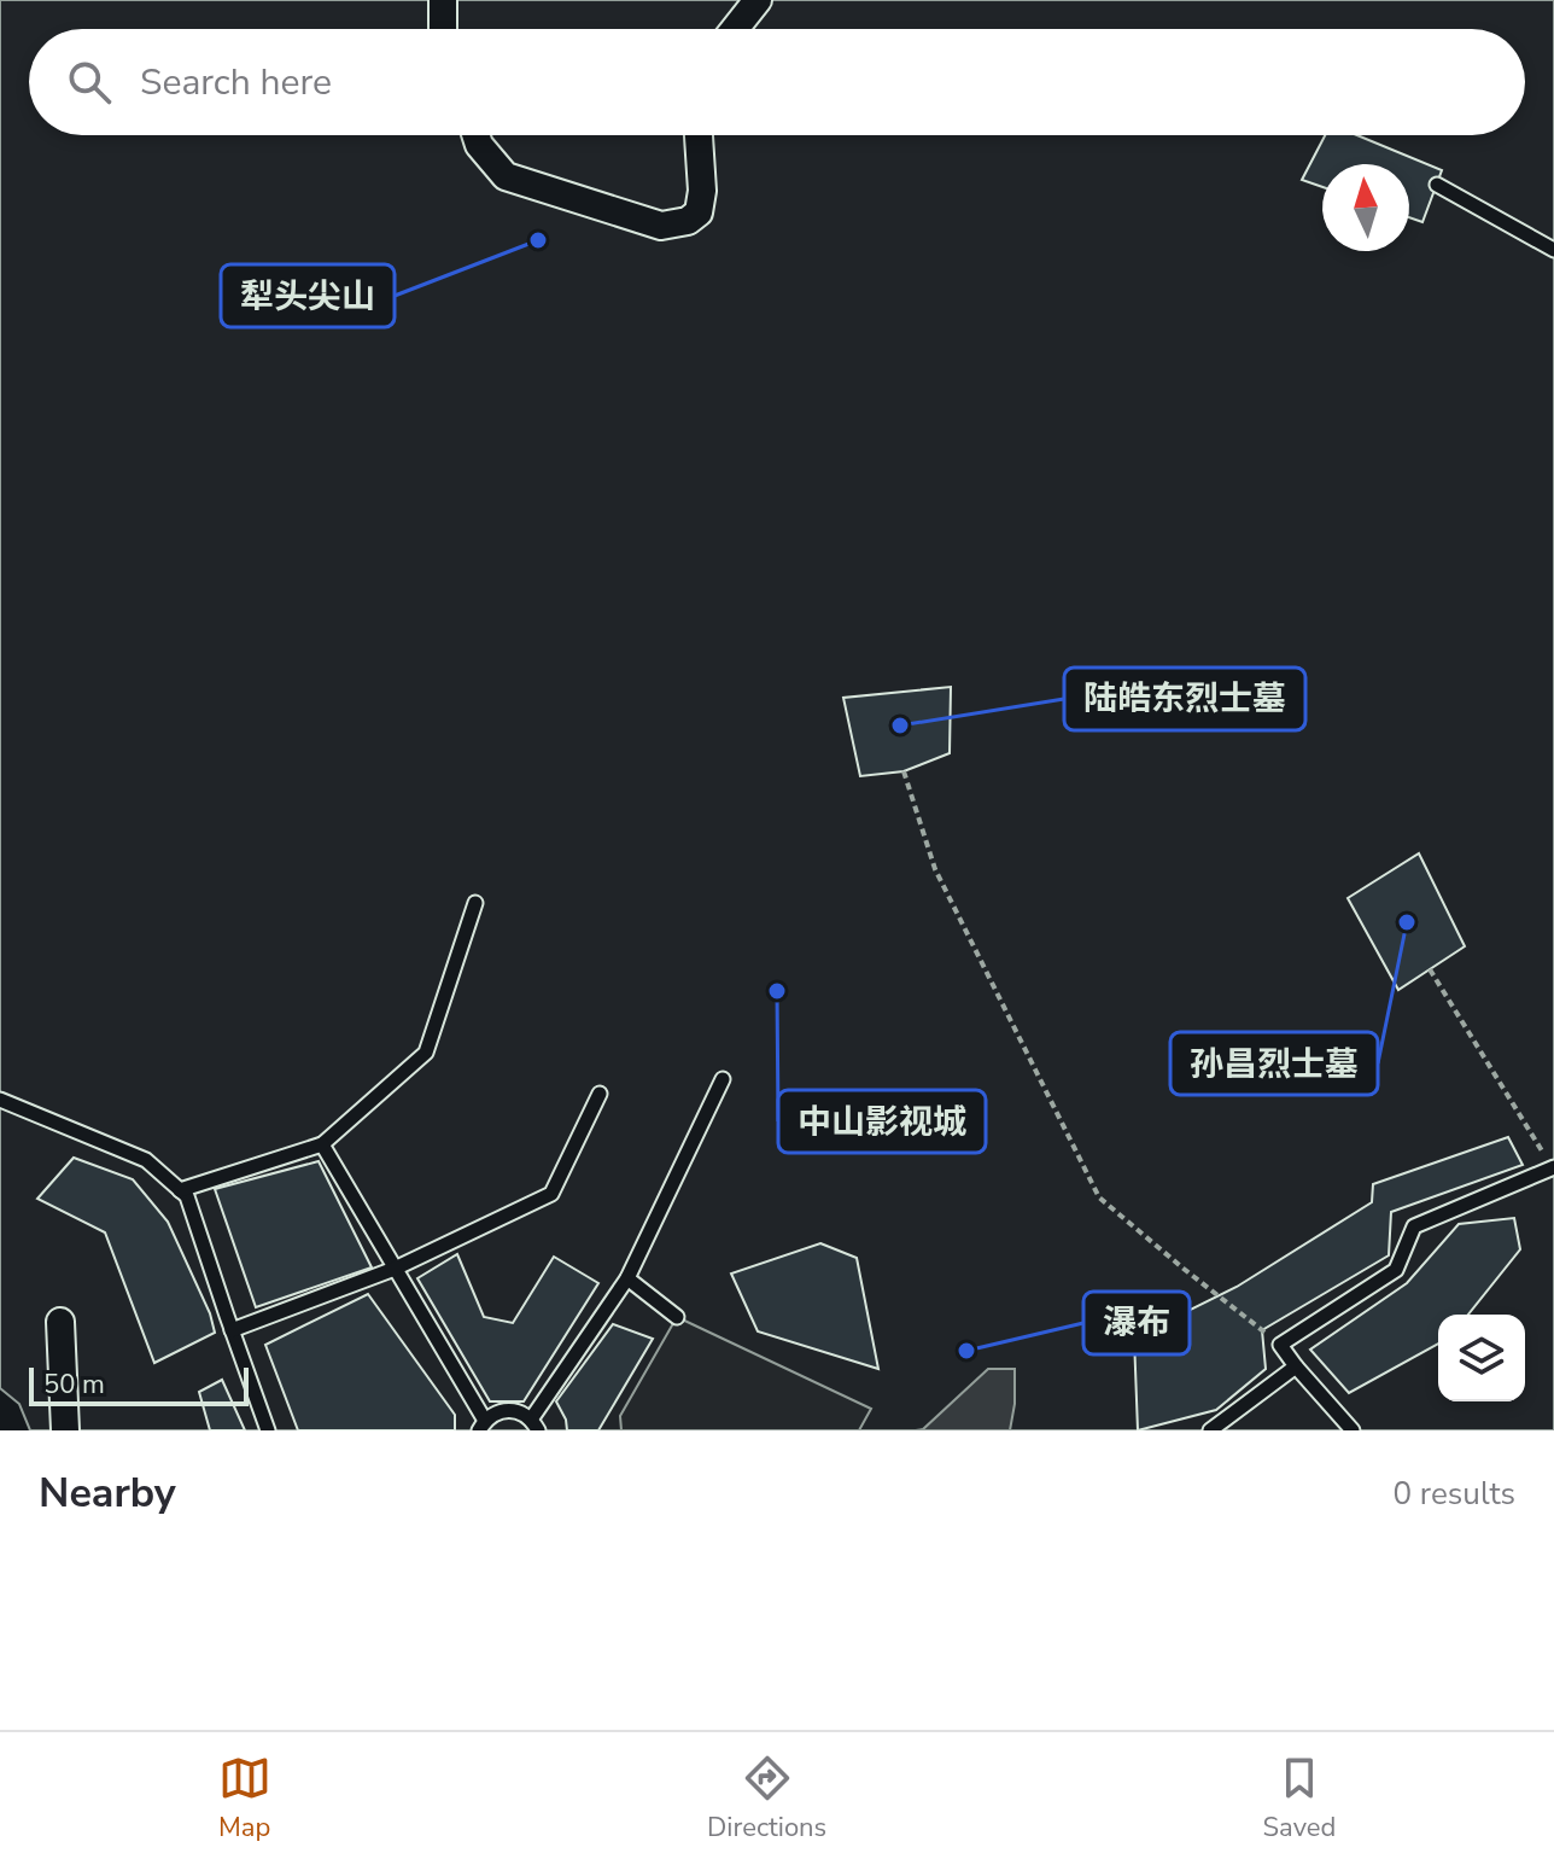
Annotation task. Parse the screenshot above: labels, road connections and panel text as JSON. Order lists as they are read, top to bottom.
{
  "places": [
    "犁头尖山",
    "陆皓东烈士墓",
    "孙昌烈士墓",
    "中山影视城",
    "瀑布"
  ],
  "scale_bar": "50 m",
  "north": "top",
  "page": {
    "search": "Search here",
    "scale": "50 m",
    "heading": ["Nearby", "0 results"],
    "nav": ["Map", "Directions", "Saved"]
  }
}
